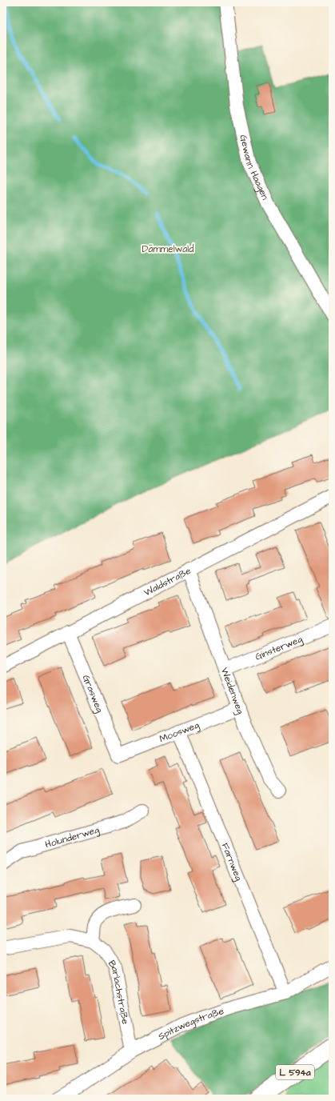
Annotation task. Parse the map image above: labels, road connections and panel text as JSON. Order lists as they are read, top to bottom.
{
  "streets": {
    "main road": ["L 594a"],
    "street": [
      "Gewann Haagen",
      "Waldstraße",
      "Ginsterweg",
      "Weidenweg",
      "Grasweg",
      "Moosweg",
      "Holunderweg",
      "Farnweg",
      "Barlachstraße",
      "Spitzwegstraße"
    ]
  },
  "crossings": [
    ["Waldstraße", "Weidenweg"],
    ["Waldstraße", "Grasweg"],
    ["Ginsterweg", "Weidenweg"],
    ["Weidenweg", "Moosweg"],
    ["Grasweg", "Moosweg"],
    ["Moosweg", "Farnweg"],
    ["Farnweg", "Spitzwegstraße"],
    ["Barlachstraße", "Spitzwegstraße"]
  ],
  "parks": ["Dämmelwald"]
}
